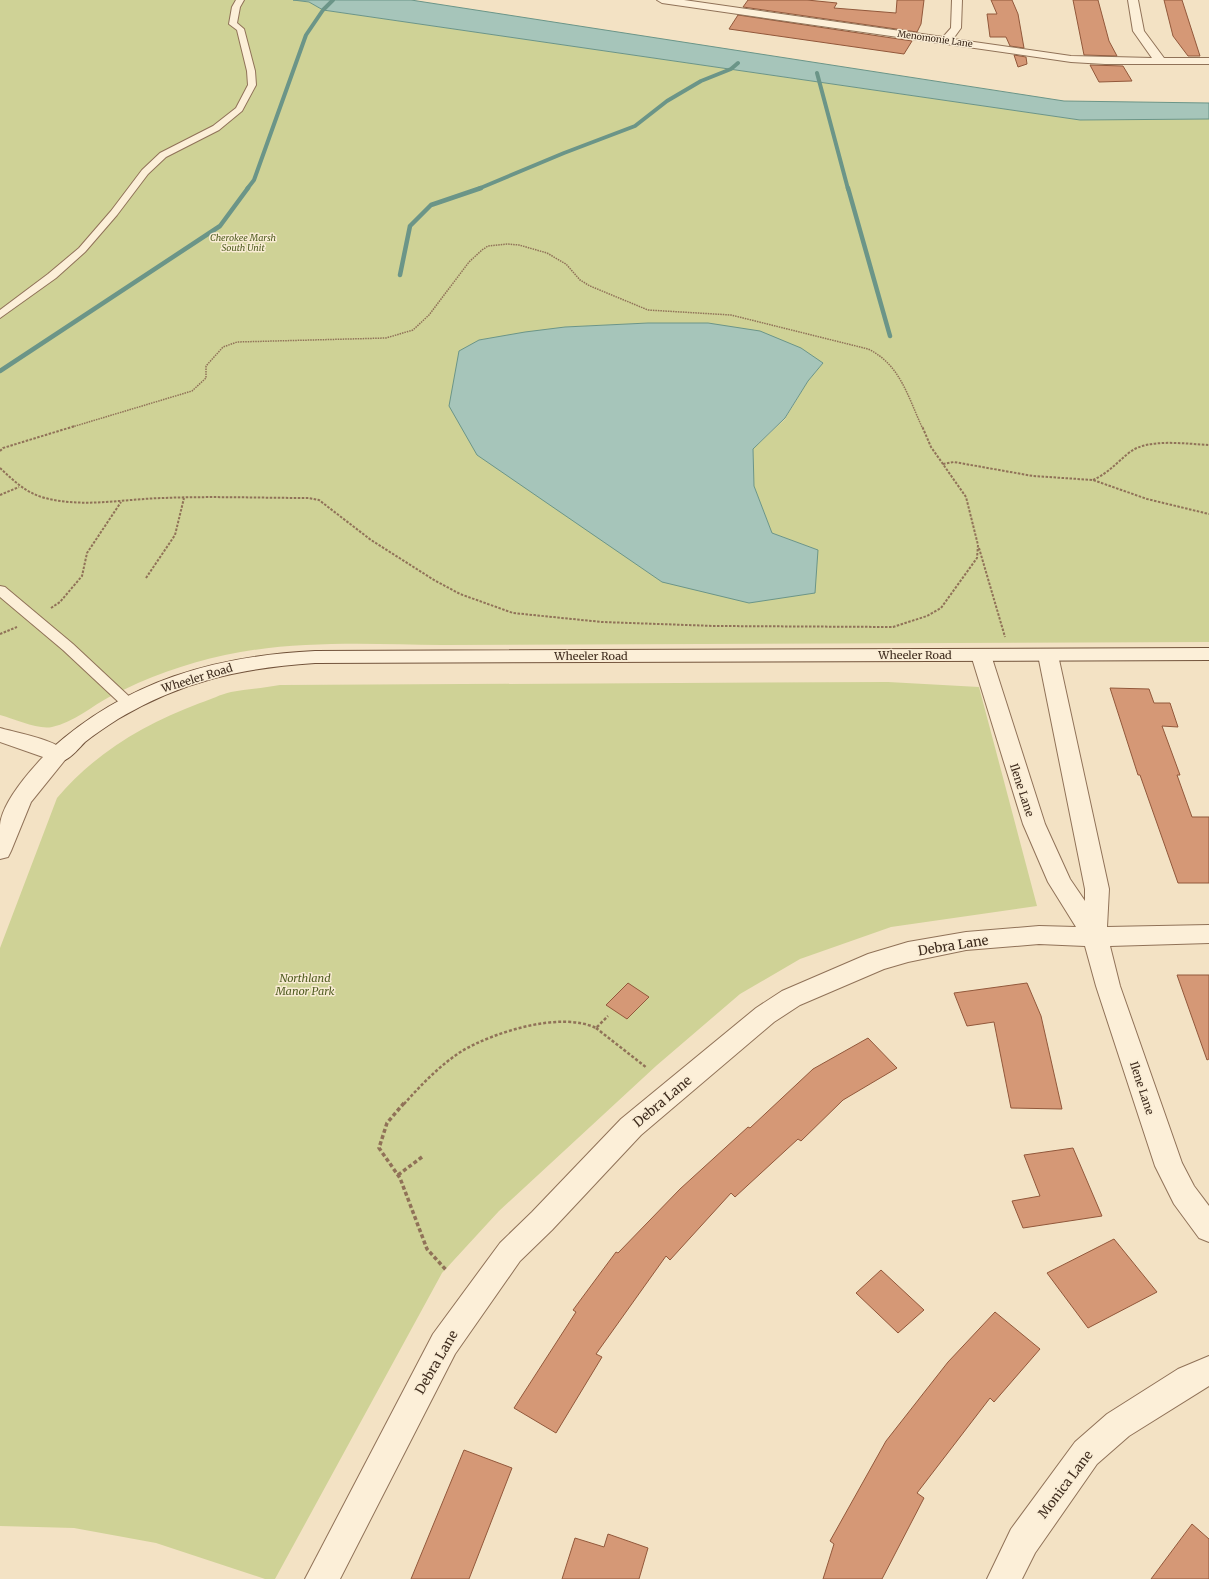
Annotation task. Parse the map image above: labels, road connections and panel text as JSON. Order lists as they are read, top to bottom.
{
  "streets": {
    "street": [
      "Menomonie Lane",
      "Wheeler Road",
      "Ilene Lane",
      "Debra Lane",
      "Monica Lane"
    ]
  },
  "crossings": [
    ["Wheeler Road", "Ilene Lane"],
    ["Ilene Lane", "Debra Lane"]
  ],
  "parks": ["Cherokee Marsh South Unit", "Northland Manor Park"]
}
